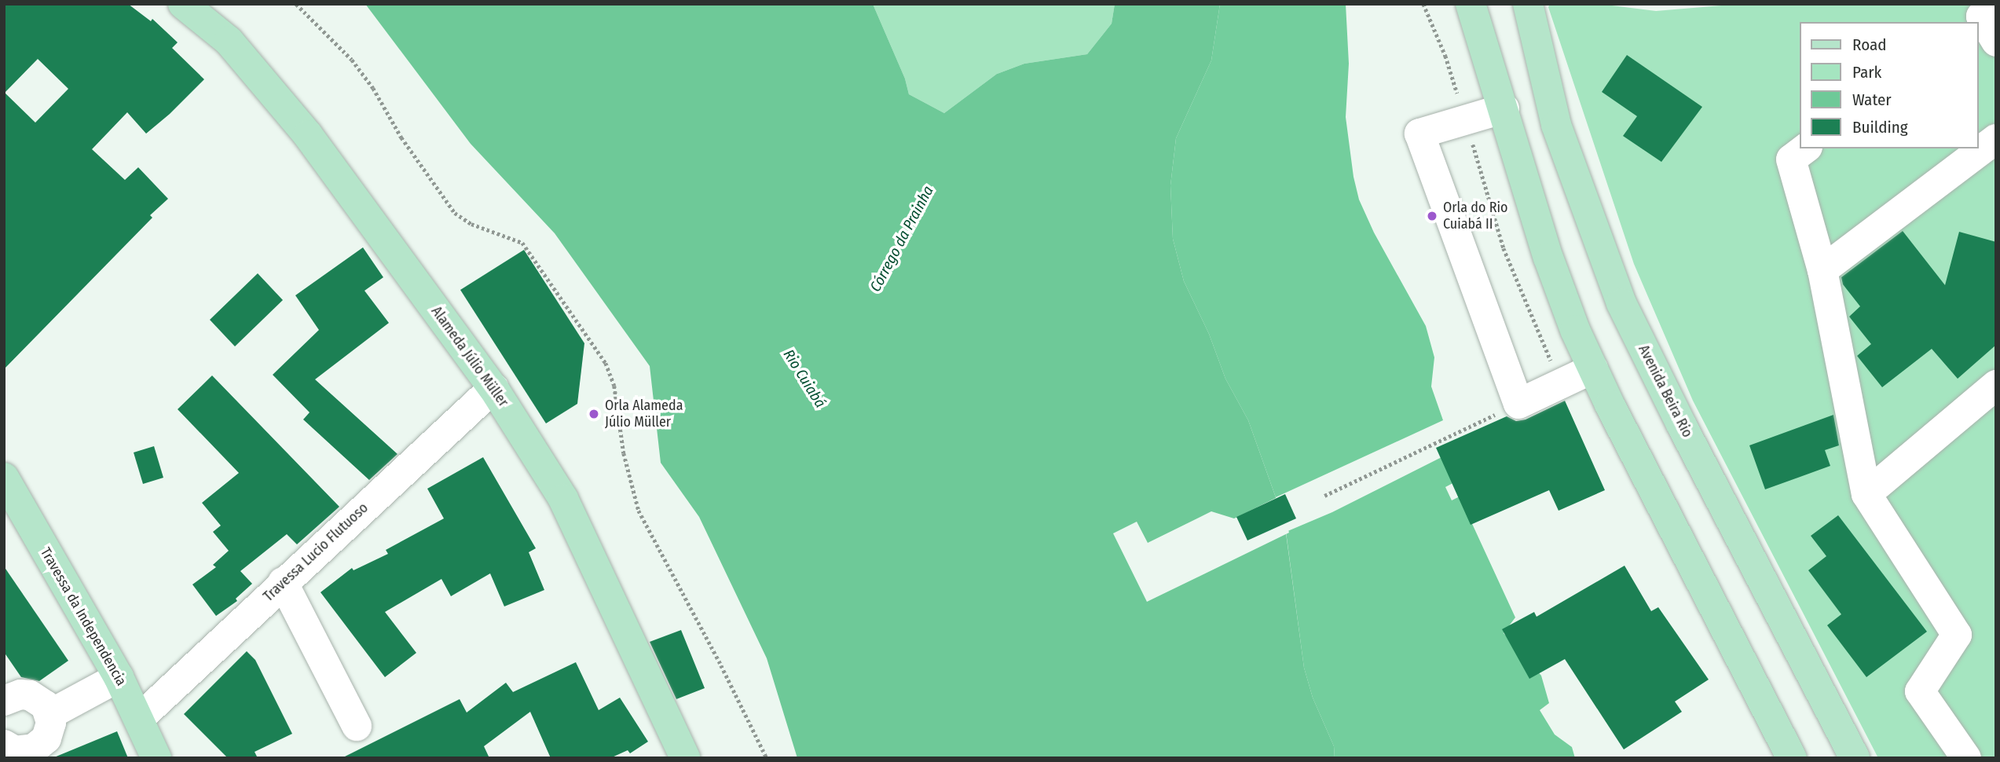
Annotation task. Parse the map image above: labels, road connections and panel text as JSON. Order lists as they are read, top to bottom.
{
  "streets": {
    "main road": ["Alameda Júlio Müller", "Avenida Beira Rio", "Travessa da Independencia"],
    "street": ["Travessa Lucio Flutuoso"]
  },
  "crossings": [
    ["Alameda Júlio Müller", "Travessa Lucio Flutuoso"],
    ["Travessa Lucio Flutuoso", "Travessa da Independencia"]
  ],
  "water": ["Córrego da Prainha", "Rio Cuiabá"],
  "places": ["Orla do Rio Cuiabá II", "Orla Alameda Júlio Müller"],
  "legend": [
    "Road",
    "Park",
    "Water",
    "Building"
  ]
}
